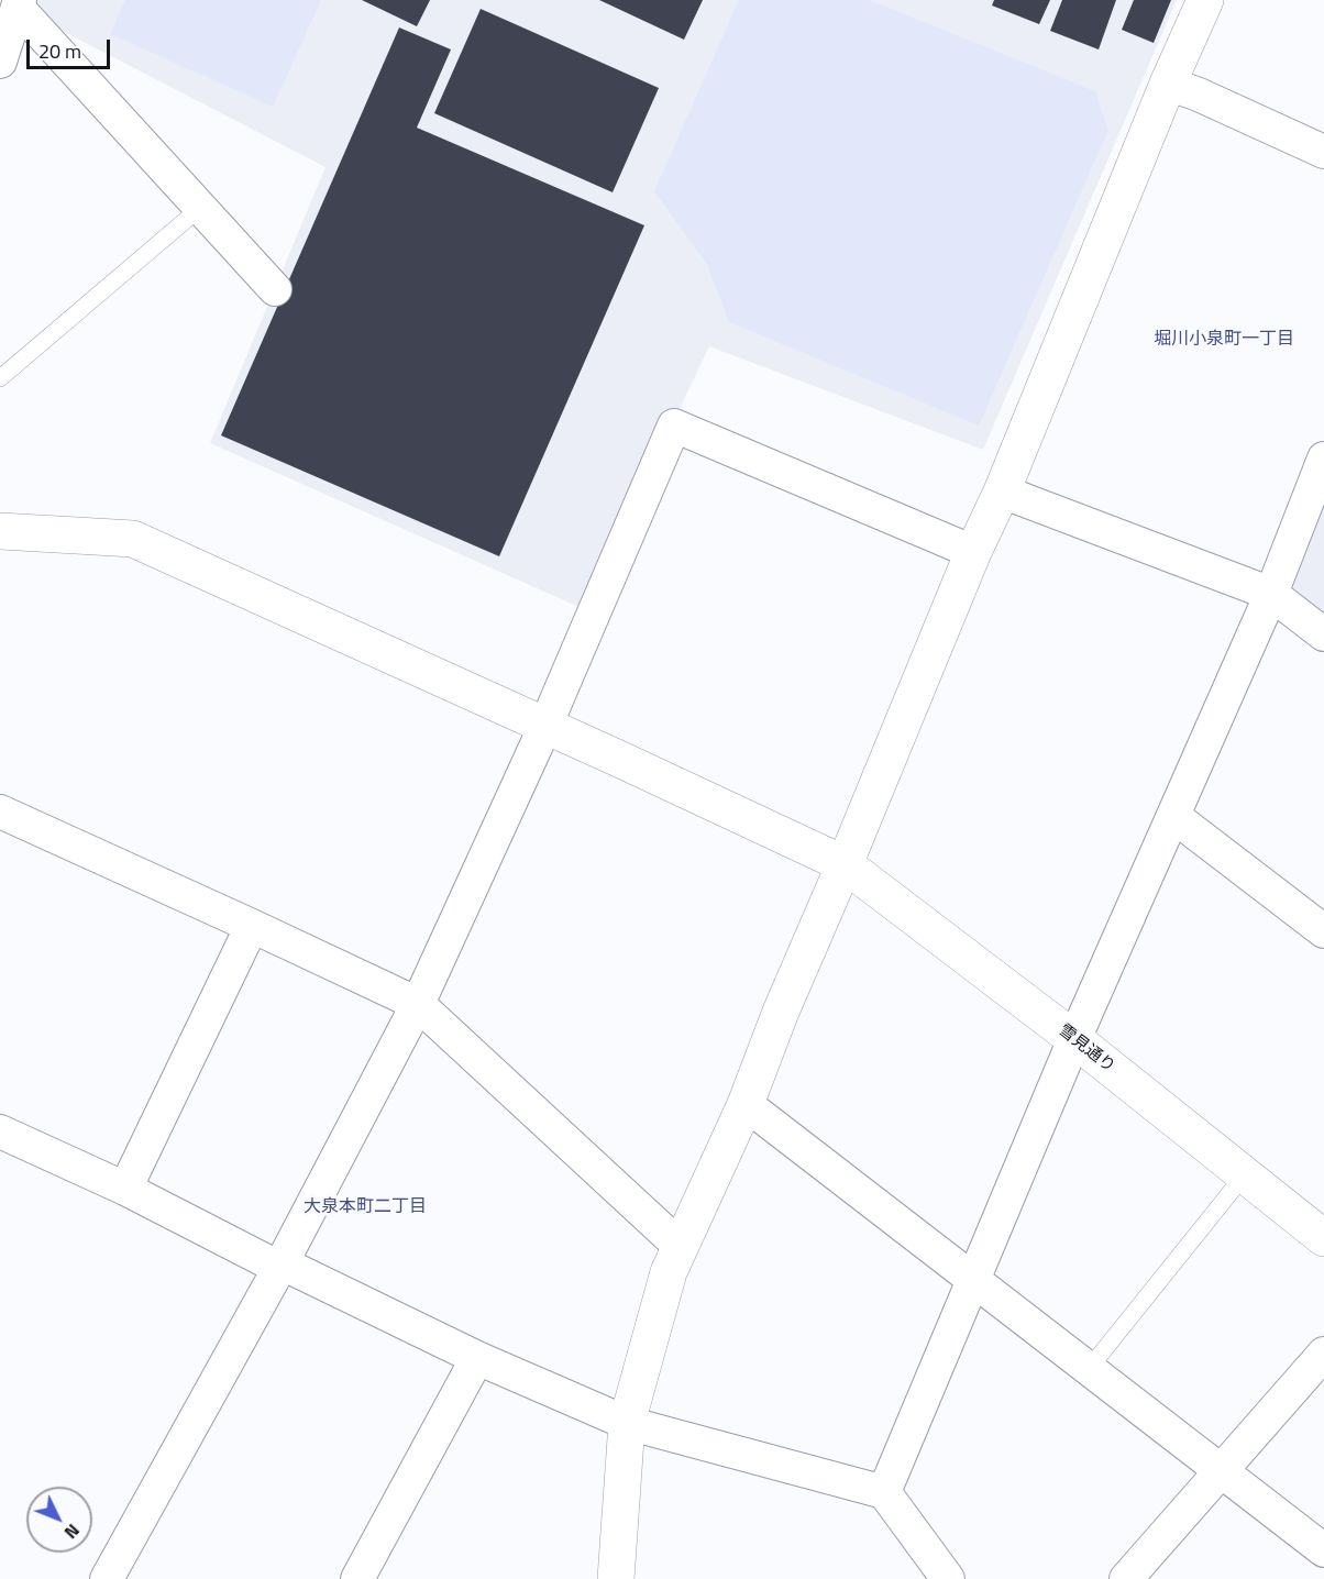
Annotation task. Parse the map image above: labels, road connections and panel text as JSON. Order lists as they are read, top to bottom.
{
  "streets": {
    "street": ["雪見通り"]
  },
  "districts": ["堀川小泉町一丁目", "大泉本町二丁目"],
  "scale_bar": "20 m",
  "north": "bottom right"
}
